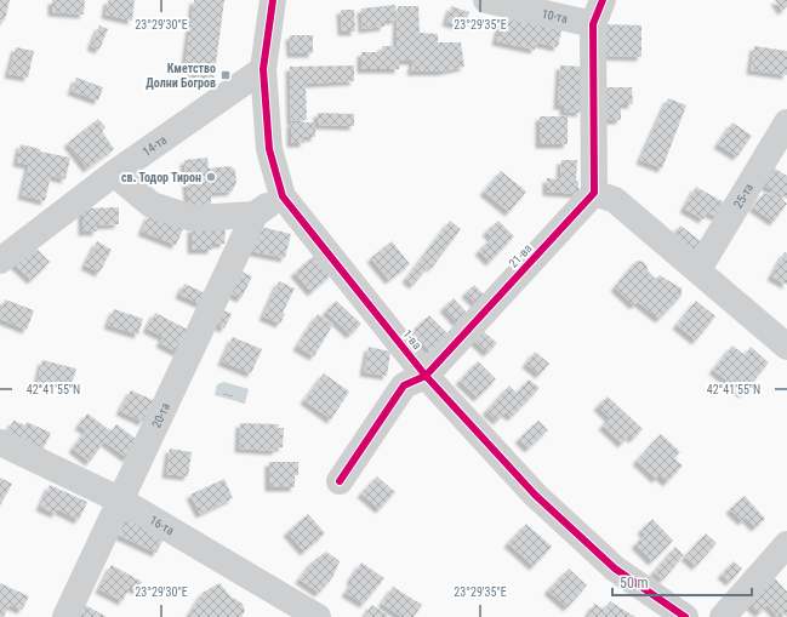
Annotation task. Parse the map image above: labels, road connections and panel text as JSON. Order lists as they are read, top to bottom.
{
  "streets": {
    "street": [
      "10-та",
      "14-та",
      "25-та",
      "21-ва",
      "1-ва",
      "20-та",
      "16-та"
    ]
  },
  "crossings": [
    ["14-та", "1-ва"],
    ["21-ва", "1-ва"],
    ["20-та", "16-та"]
  ],
  "places": {
    "transit": ["Кметство Долни Богров"],
    "other": ["св. Тодор Тирон"]
  },
  "scale_bar": "50 m",
  "coordinates": ["23°29'30\"E", "23°29'35\"E", "42°41'55\"N"]
}
